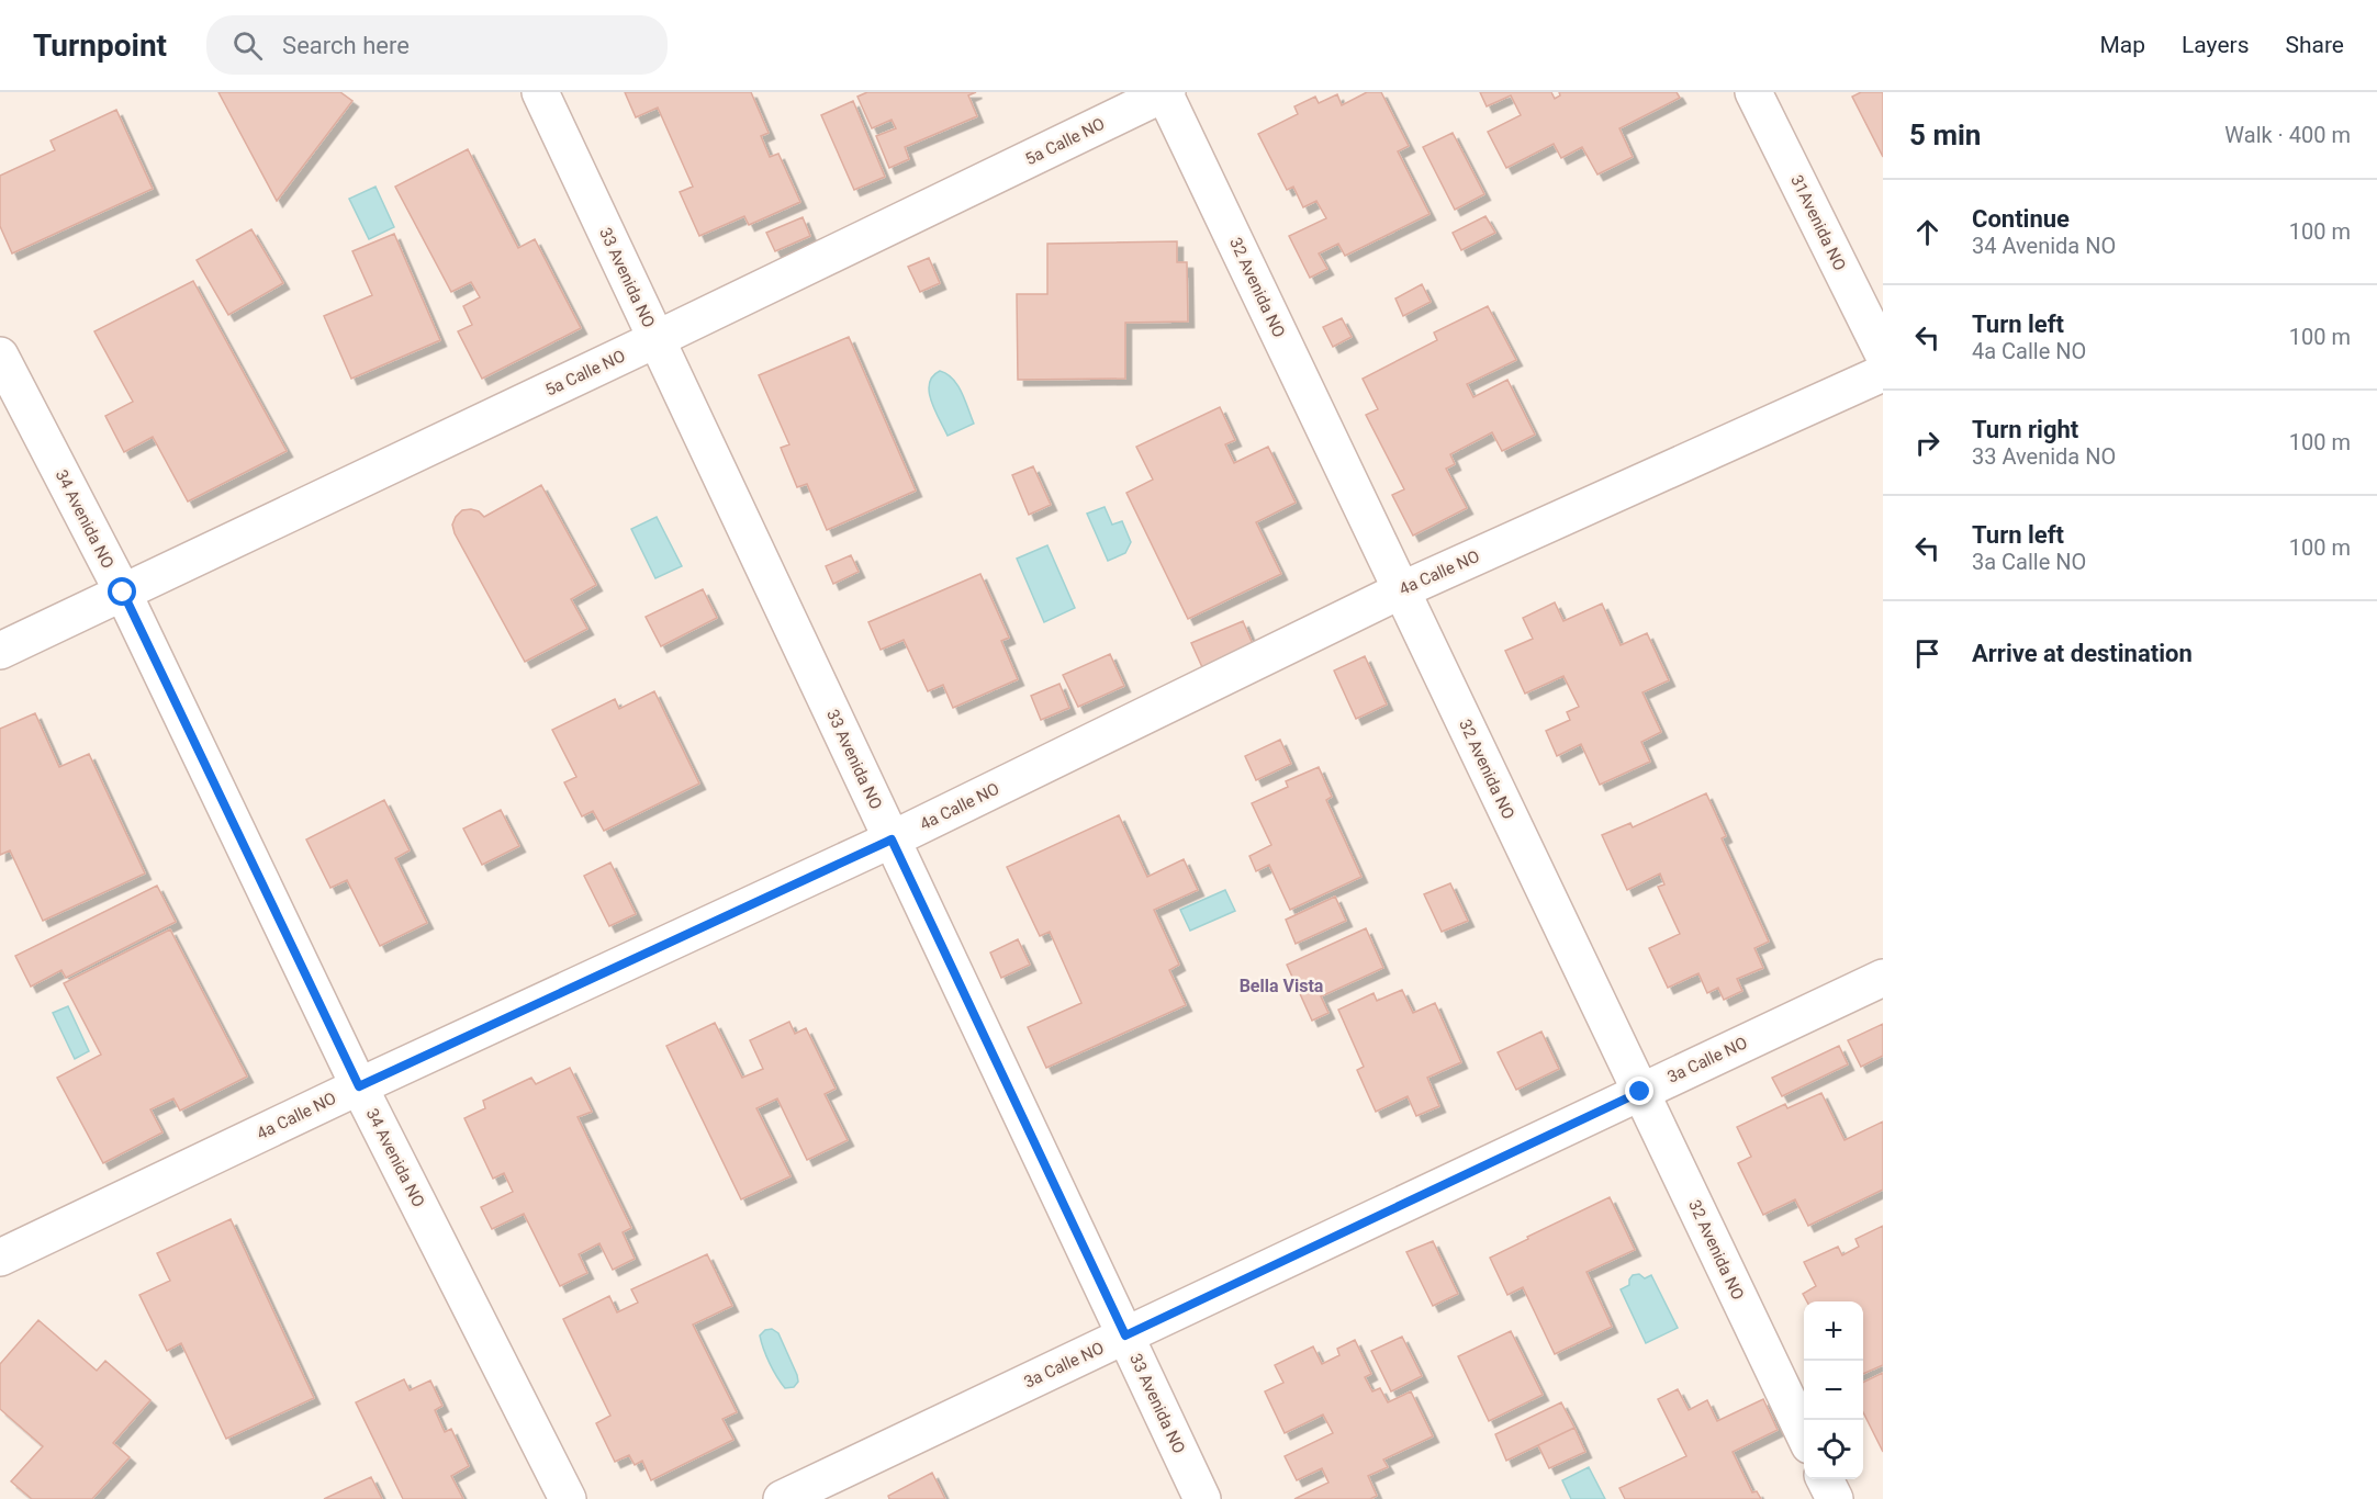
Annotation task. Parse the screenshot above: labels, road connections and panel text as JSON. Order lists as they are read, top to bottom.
{
  "streets": {
    "street": [
      "5a Calle NO",
      "31Avenida NO",
      "33 Avenida NO",
      "32 Avenida NO",
      "34 Avenida NO",
      "4a Calle NO",
      "3a Calle NO"
    ]
  },
  "crossings": [
    ["5a Calle NO", "33 Avenida NO"],
    ["5a Calle NO", "32 Avenida NO"],
    ["5a Calle NO", "34 Avenida NO"],
    ["33 Avenida NO", "4a Calle NO"],
    ["33 Avenida NO", "3a Calle NO"],
    ["32 Avenida NO", "4a Calle NO"],
    ["32 Avenida NO", "3a Calle NO"],
    ["34 Avenida NO", "4a Calle NO"]
  ],
  "districts": ["Bella Vista"],
  "page": {
    "header": "Turnpoint",
    "search": "Search here",
    "nav": ["Map", "Layers", "Share"],
    "heading": ["5 min", "Walk · 400 m"],
    "list": [
      ["Continue", "34 Avenida NO", "100 m"],
      ["Turn left", "4a Calle NO", "100 m"],
      ["Turn right", "33 Avenida NO", "100 m"],
      ["Turn left", "3a Calle NO", "100 m"],
      "Arrive at destination"
    ],
    "map_buttons": ["+", "−"]
  }
}
